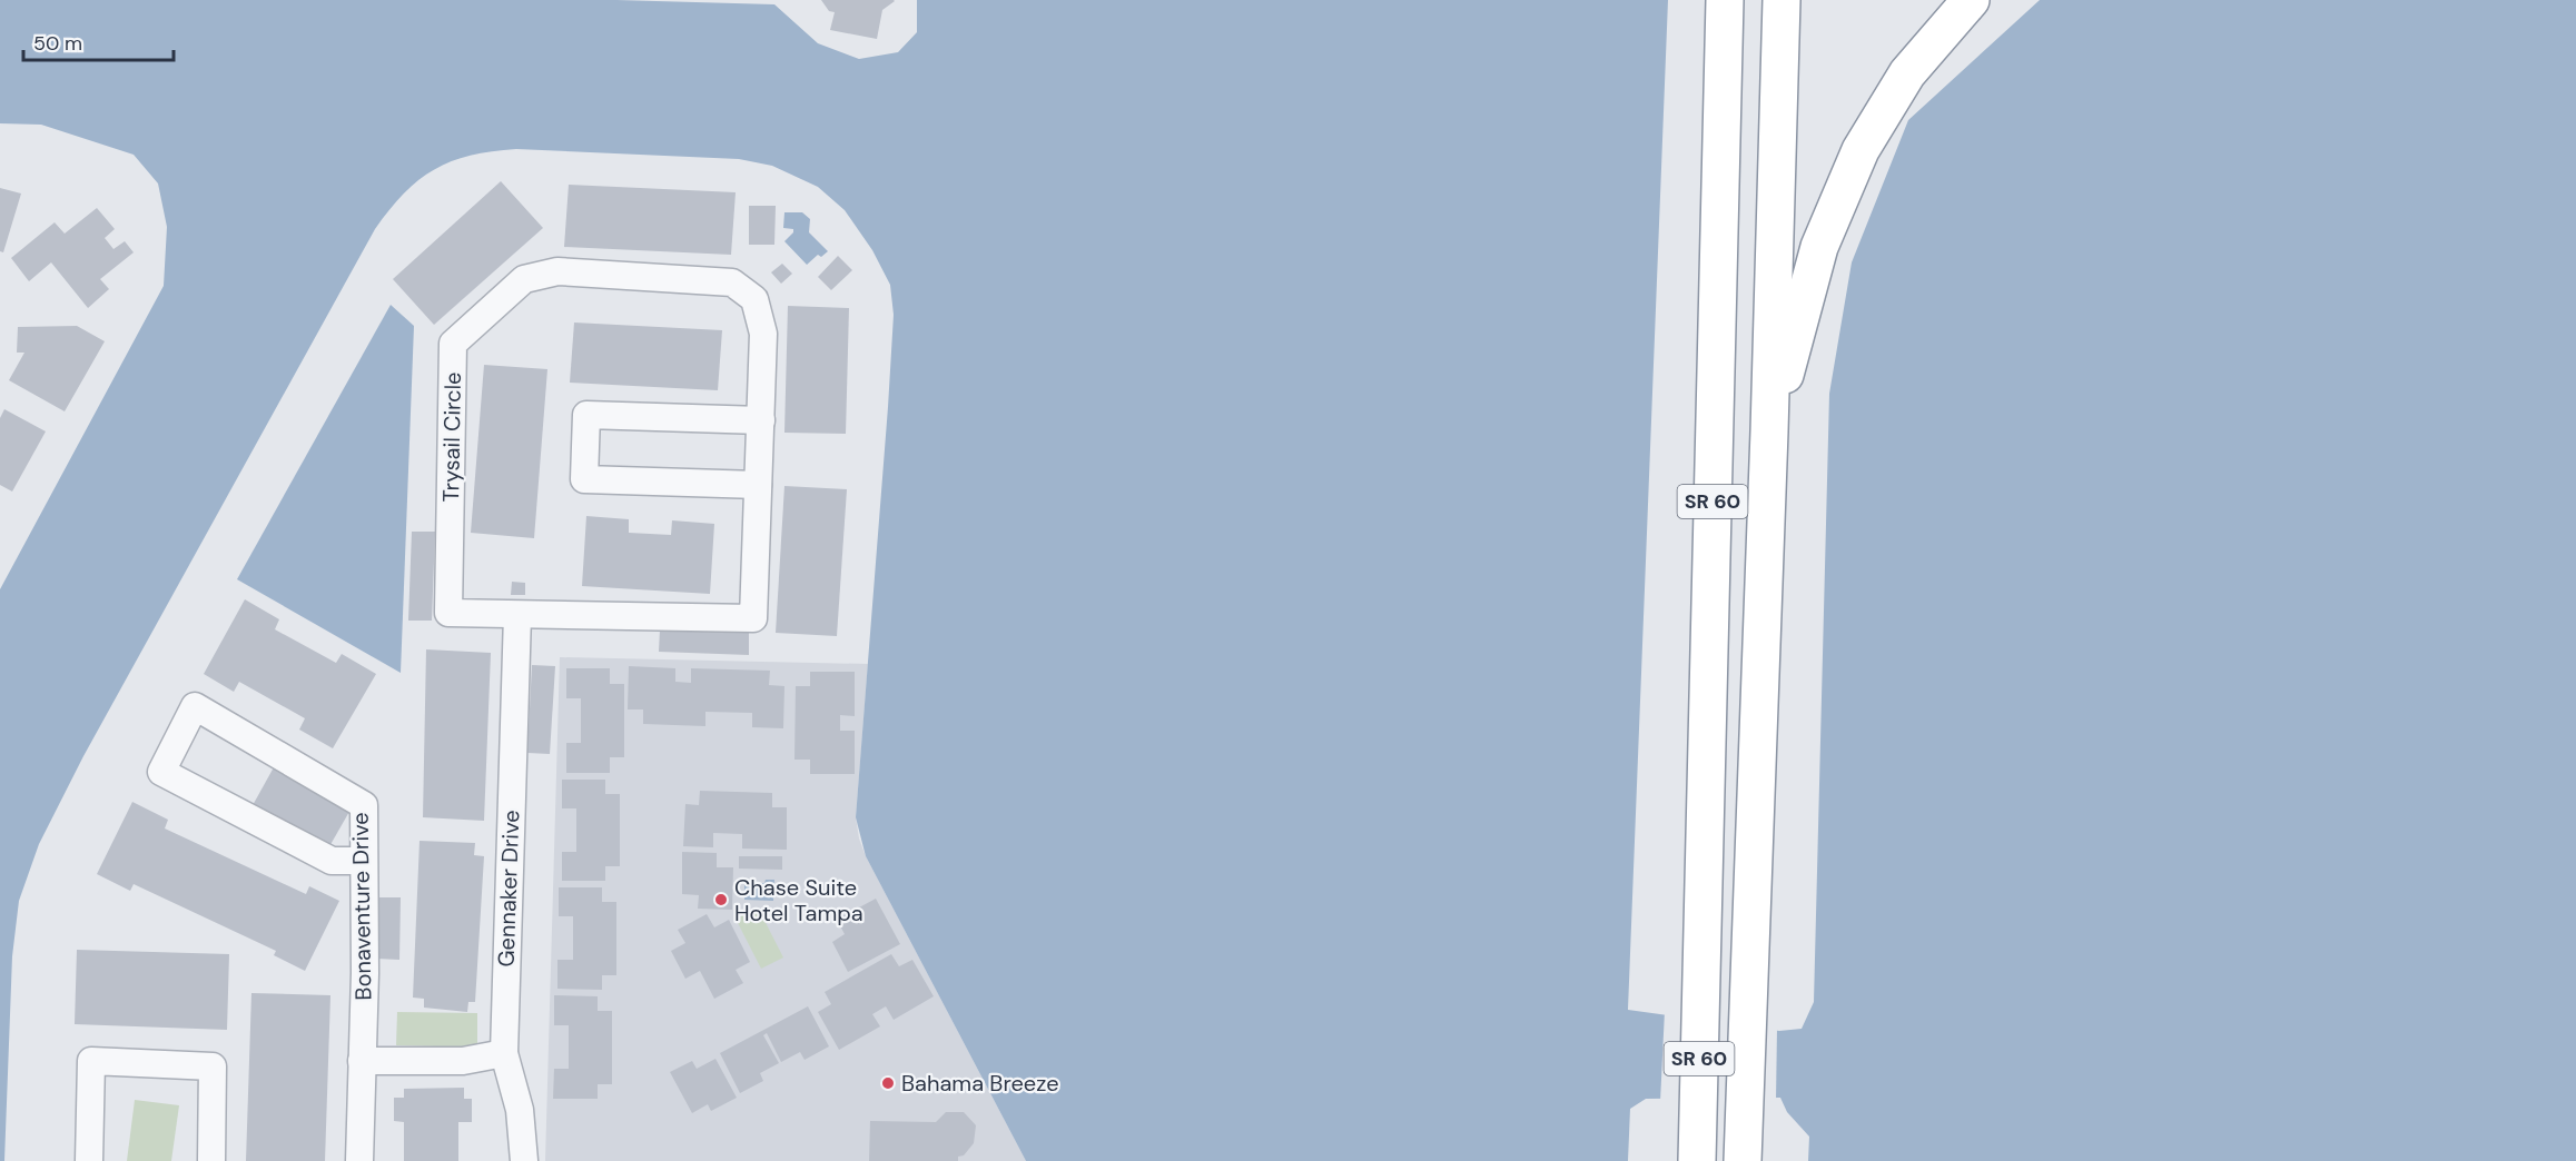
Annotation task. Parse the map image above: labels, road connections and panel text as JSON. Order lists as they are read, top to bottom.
{
  "streets": {
    "highway": ["SR 60"],
    "street": ["Trysail Circle", "Gennaker Drive", "Bonaventure Drive"]
  },
  "crossings": [
    ["Trysail Circle", "Gennaker Drive"]
  ],
  "places": ["Chase Suite Hotel Tampa", "Bahama Breeze"],
  "scale_bar": "50 m"
}
